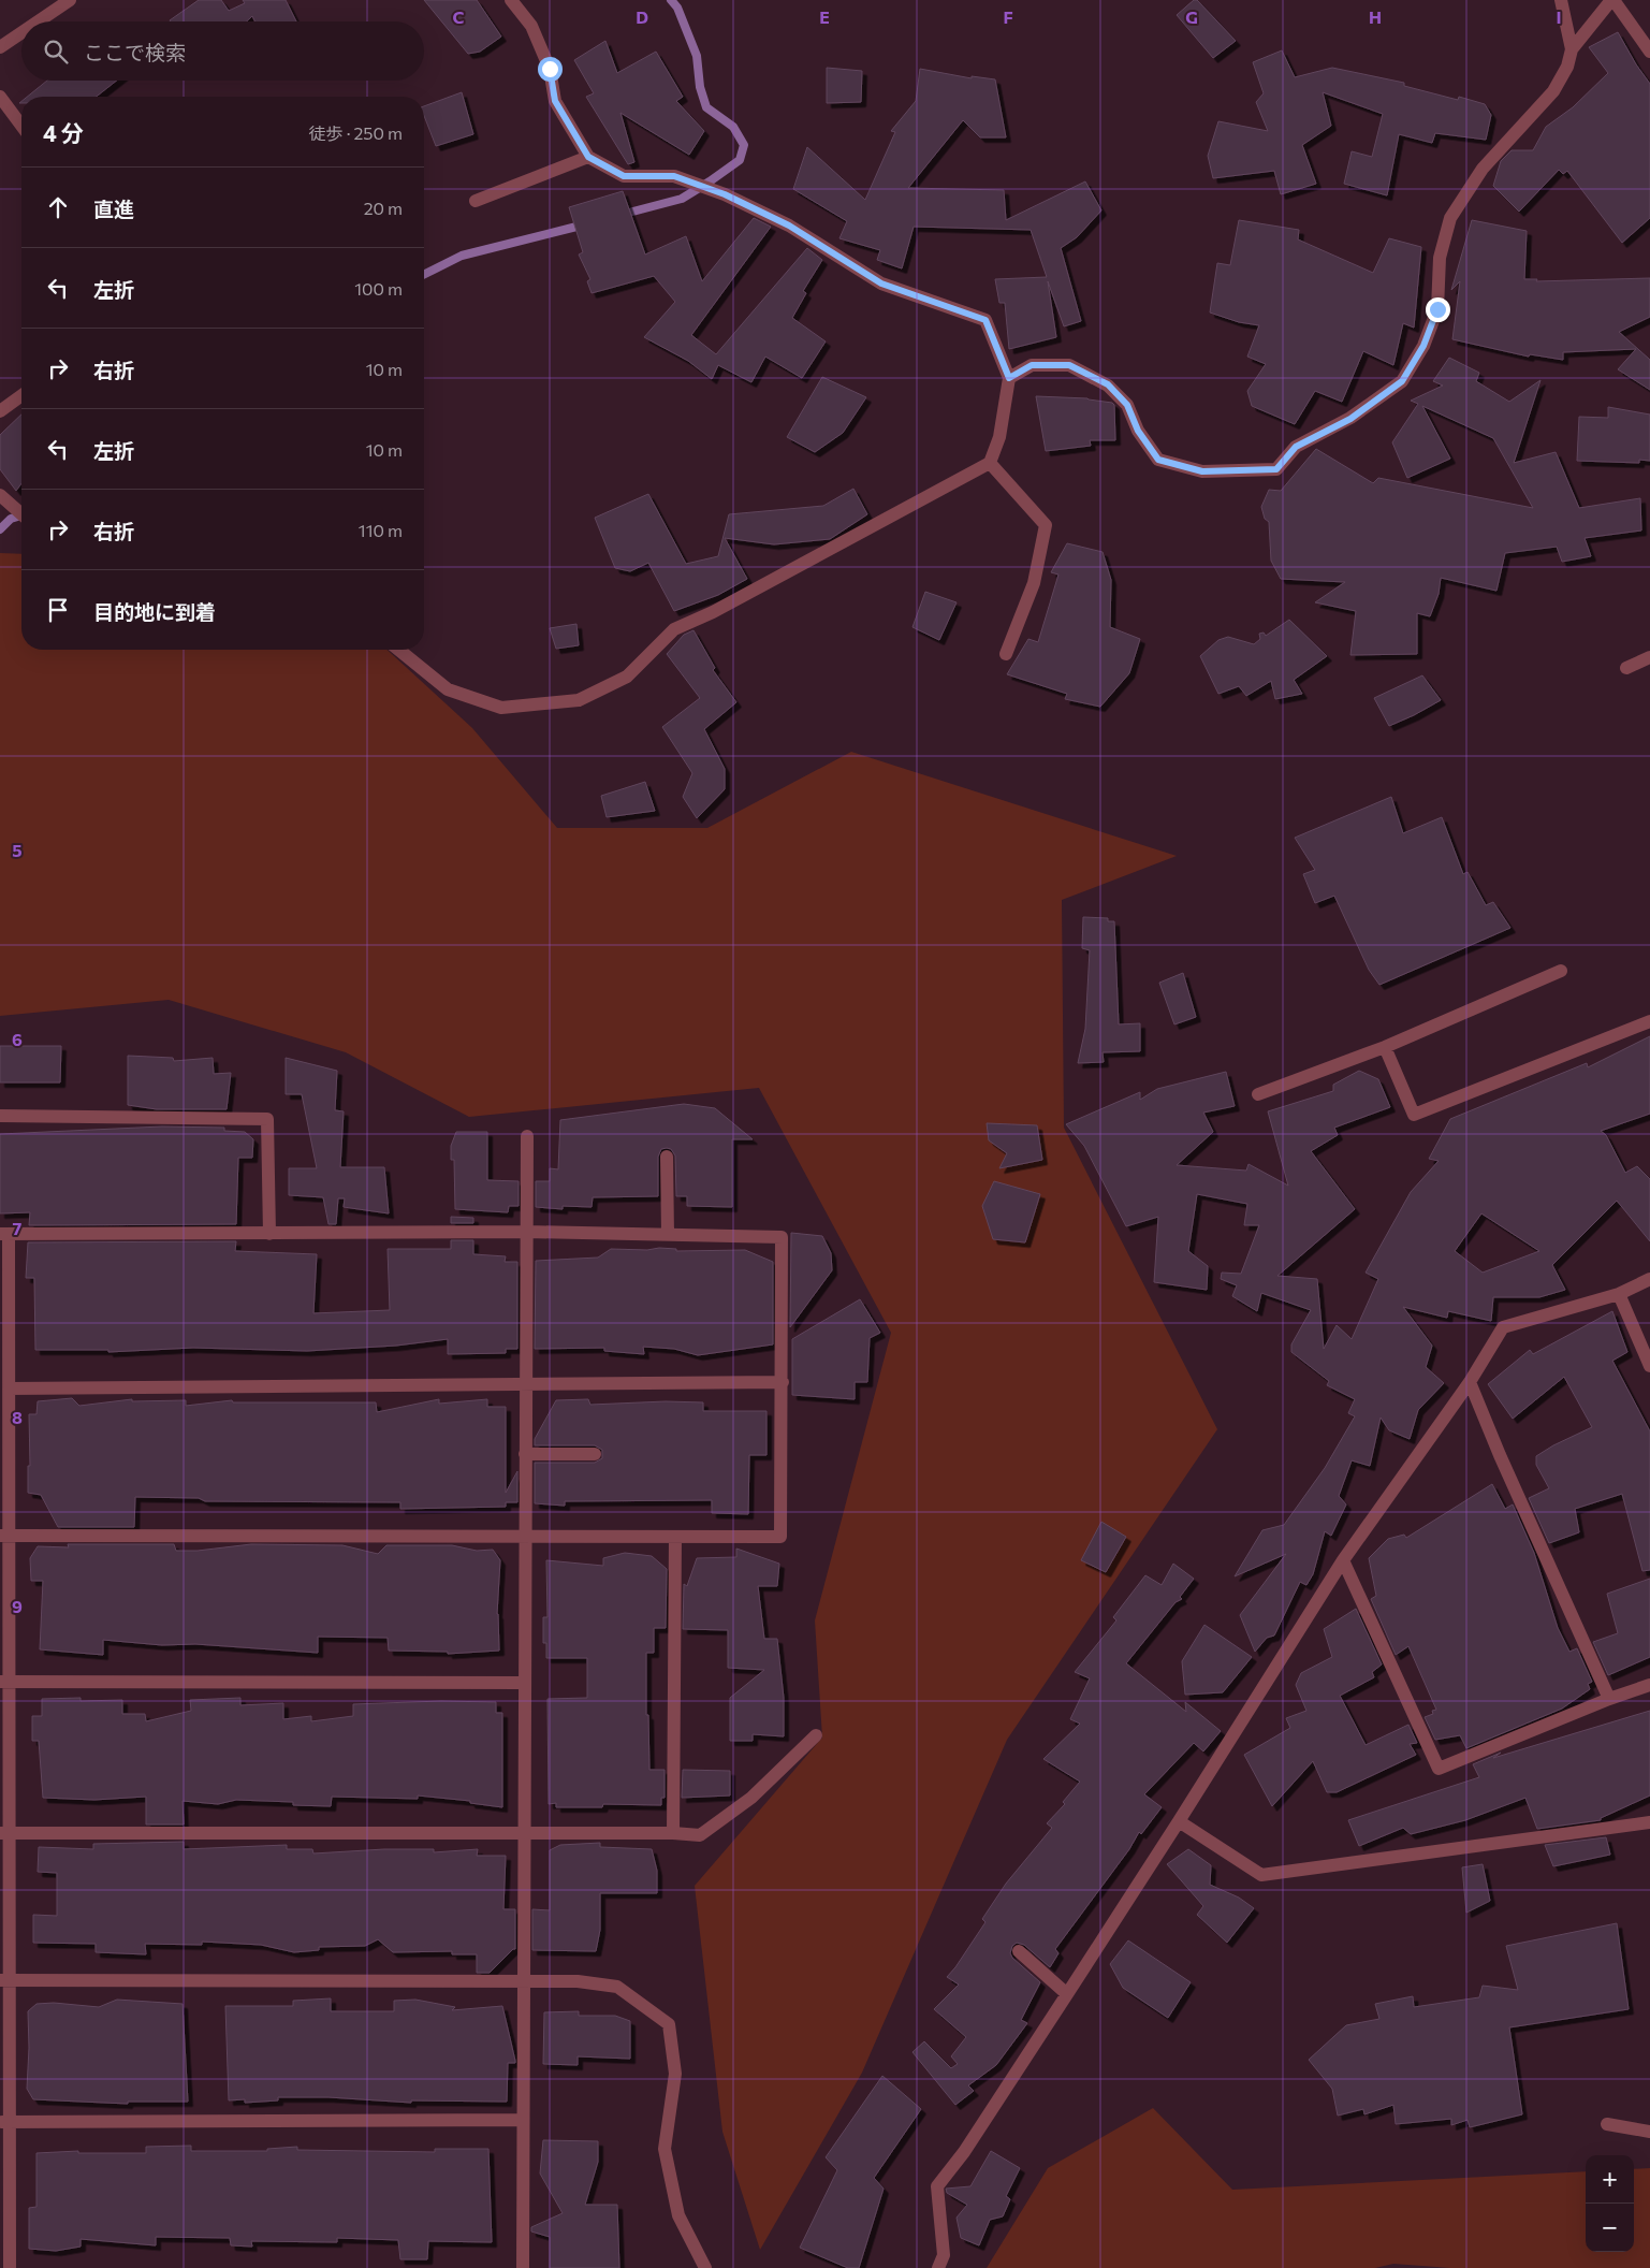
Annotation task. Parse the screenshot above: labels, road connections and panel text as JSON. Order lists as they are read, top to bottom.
{
  "page": {
    "search": "ここで検索",
    "heading": ["4 分", "徒歩 · 250 m"],
    "list": [
      ["直進", "20 m"],
      ["左折", "100 m"],
      ["右折", "10 m"],
      ["左折", "10 m"],
      ["右折", "110 m"],
      "目的地に到着"
    ],
    "map_buttons": ["+", "−"]
  },
  "grid": {
    "columns": [
      "C",
      "D",
      "E",
      "F",
      "G",
      "H",
      "I"
    ],
    "rows": [
      "5",
      "6",
      "7",
      "8",
      "9"
    ]
  }
}
